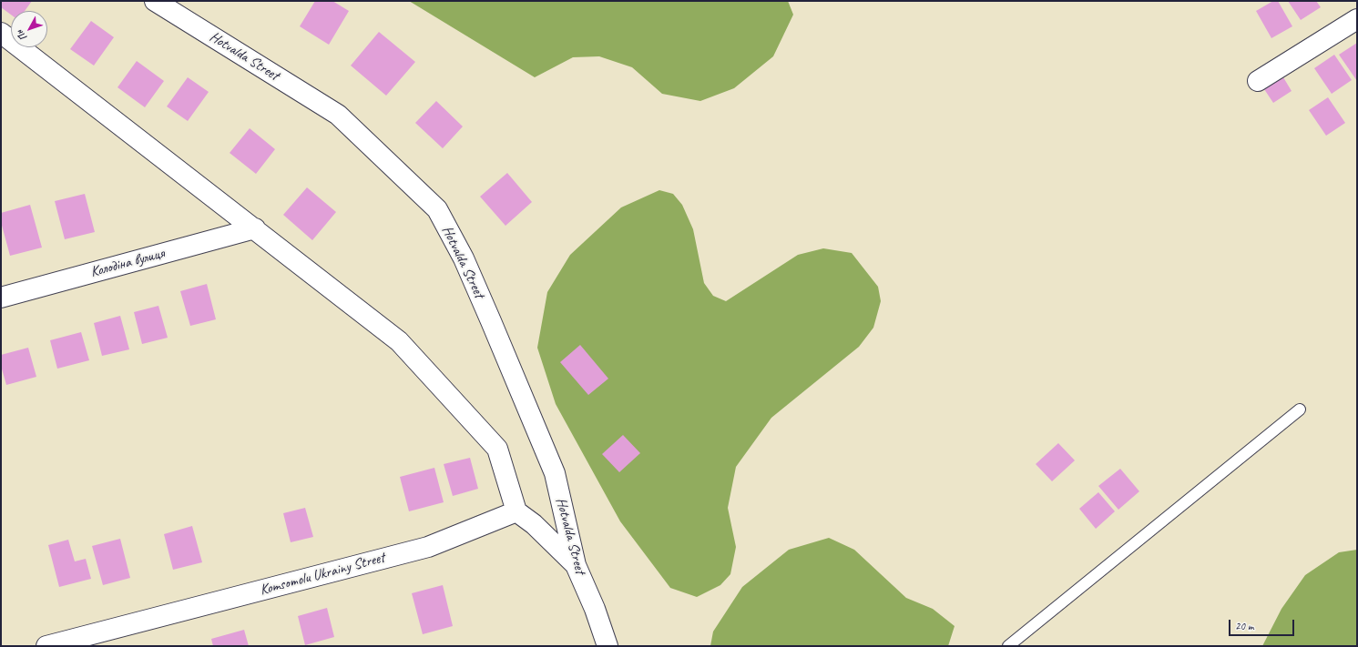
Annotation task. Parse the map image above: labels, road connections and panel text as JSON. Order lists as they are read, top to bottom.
{
  "streets": {
    "street": ["Hotvalda Street", "Колодіна вулиця", "Komsomolu Ukrainy Street"]
  },
  "scale_bar": "20 m",
  "north": "bottom left"
}
